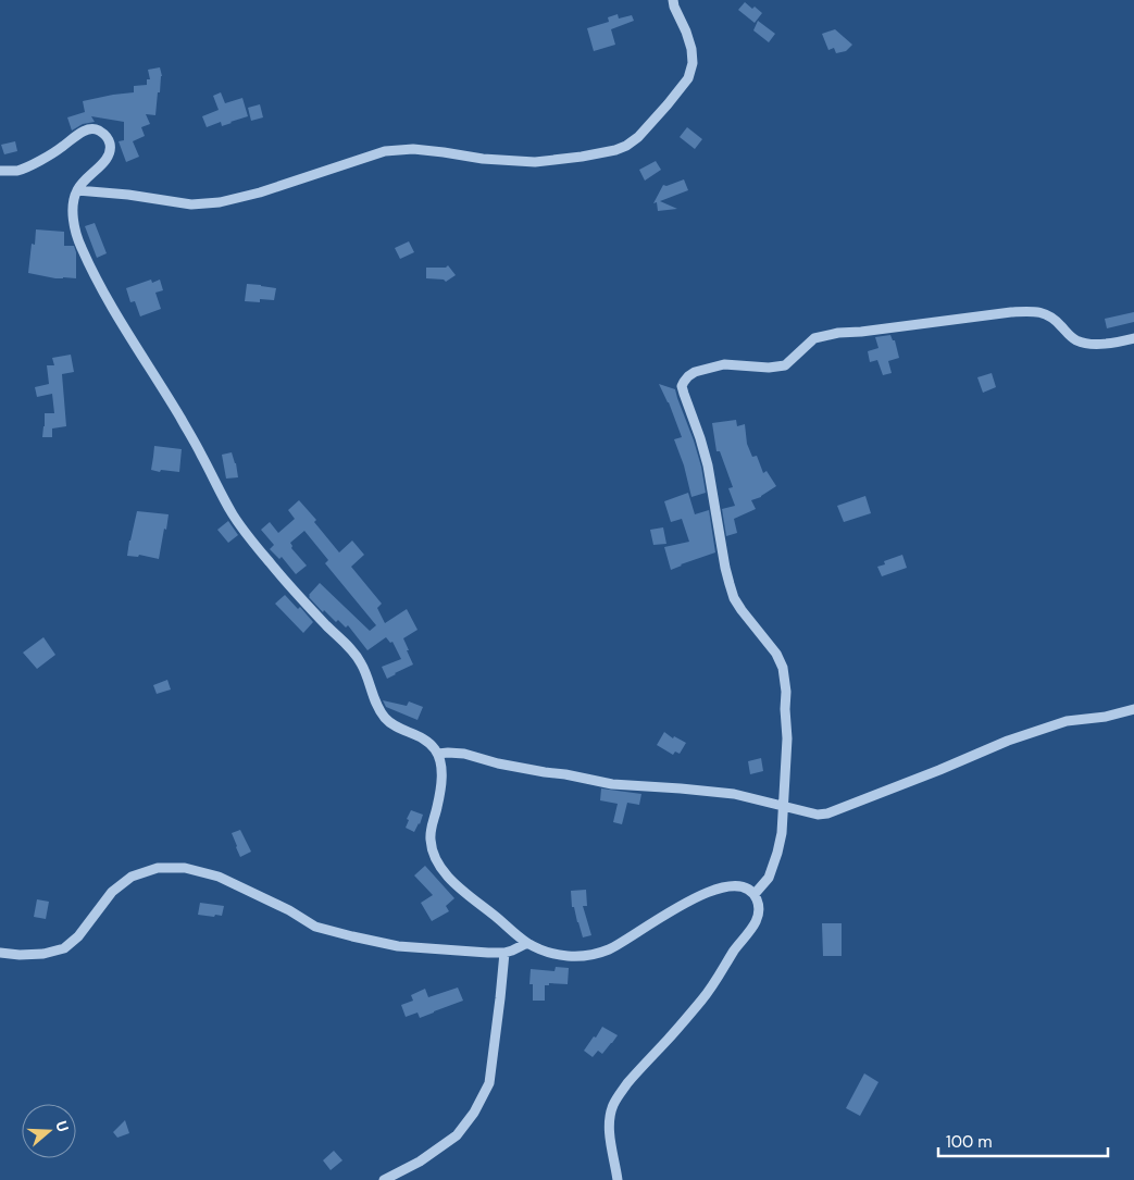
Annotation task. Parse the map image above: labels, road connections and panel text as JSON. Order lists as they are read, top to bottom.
{
  "scale_bar": "100 m",
  "north": "right"
}
